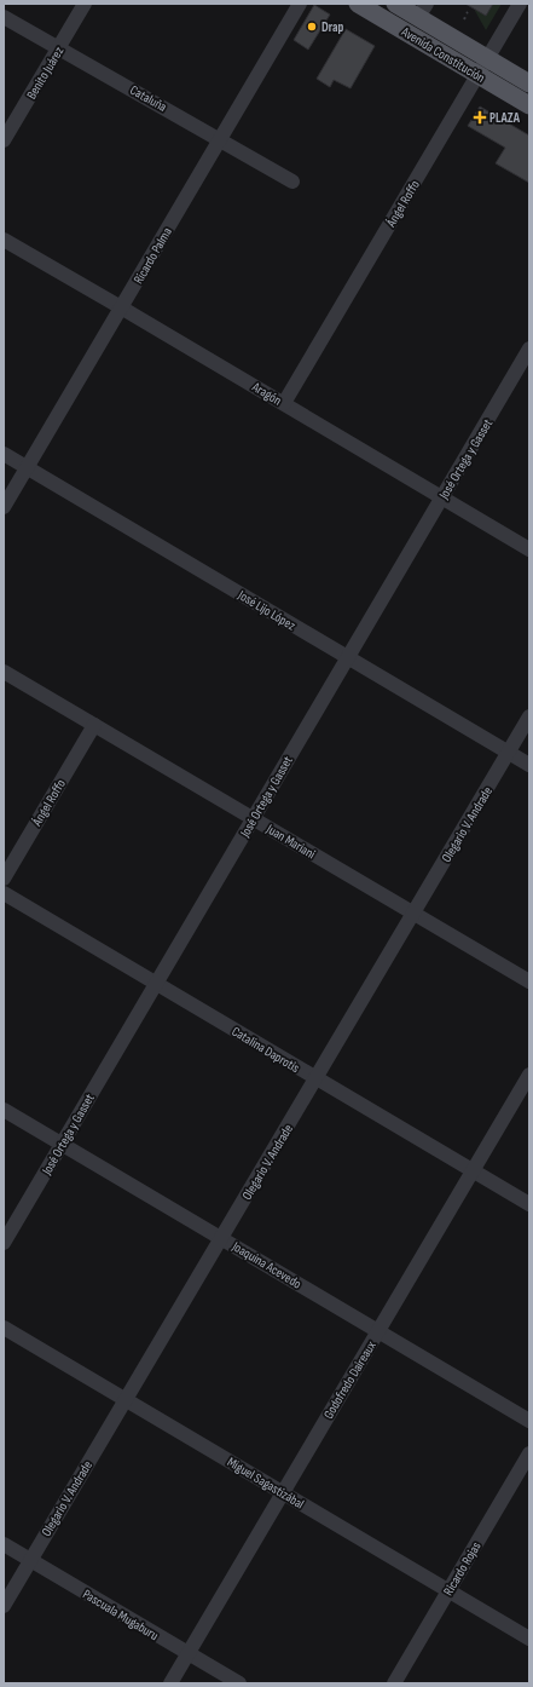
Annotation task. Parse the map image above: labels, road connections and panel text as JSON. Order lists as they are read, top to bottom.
{
  "streets": {
    "main road": ["Avenida Constitución"],
    "street": [
      "Benito Juárez",
      "Cataluña",
      "Ángel Roffo",
      "Ricardo Palma",
      "Aragón",
      "José Ortega y Gasset",
      "José Lijo López",
      "Olegario V. Andrade",
      "Juan Mariani",
      "Catalina Daprotis",
      "Joaquina Acevedo",
      "Godofredo Daireaux",
      "Miguel Sagastizábal",
      "Ricardo Rojas",
      "Pascuala Mugaburu"
    ]
  },
  "crossings": [
    ["Avenida Constitución", "Ángel Roffo"],
    ["Benito Juárez", "Cataluña"],
    ["Cataluña", "Ricardo Palma"],
    ["Ángel Roffo", "Aragón"],
    ["Ángel Roffo", "Juan Mariani"],
    ["Ricardo Palma", "Aragón"],
    ["Ricardo Palma", "José Lijo López"],
    ["Aragón", "José Ortega y Gasset"],
    ["José Ortega y Gasset", "José Lijo López"],
    ["José Ortega y Gasset", "Juan Mariani"],
    ["José Ortega y Gasset", "Catalina Daprotis"],
    ["José Ortega y Gasset", "Joaquina Acevedo"],
    ["José Lijo López", "Olegario V. Andrade"],
    ["Olegario V. Andrade", "Juan Mariani"],
    ["Olegario V. Andrade", "Catalina Daprotis"],
    ["Olegario V. Andrade", "Joaquina Acevedo"],
    ["Olegario V. Andrade", "Miguel Sagastizábal"],
    ["Olegario V. Andrade", "Pascuala Mugaburu"],
    ["Catalina Daprotis", "Godofredo Daireaux"],
    ["Joaquina Acevedo", "Godofredo Daireaux"],
    ["Godofredo Daireaux", "Miguel Sagastizábal"],
    ["Godofredo Daireaux", "Pascuala Mugaburu"],
    ["Miguel Sagastizábal", "Ricardo Rojas"]
  ],
  "places": {
    "other": ["Drap"],
    "health": ["PLAZA"]
  }
}
